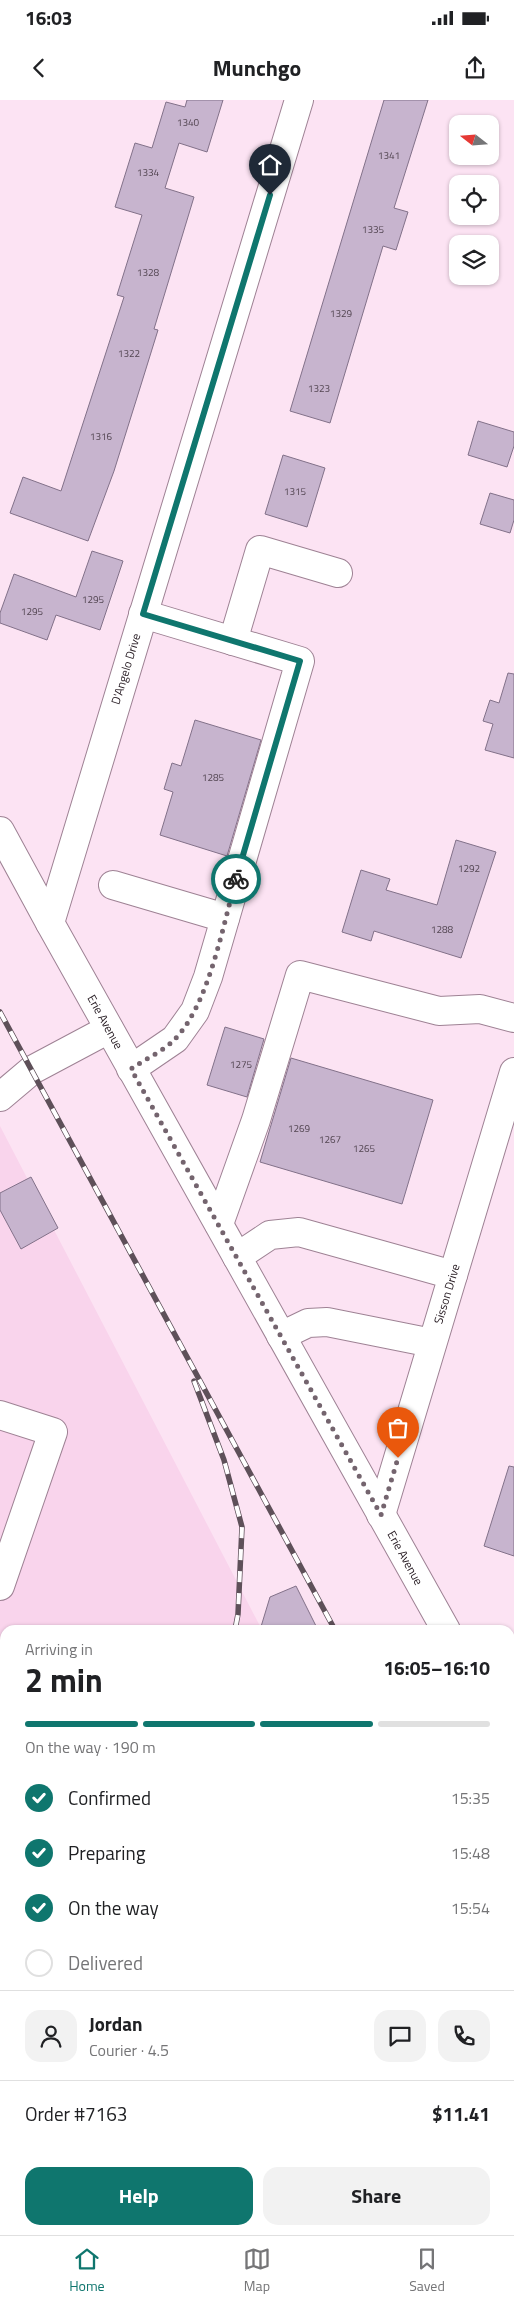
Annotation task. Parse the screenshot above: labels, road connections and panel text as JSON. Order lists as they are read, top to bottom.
{
  "streets": {
    "street": ["D'Angelo Drive", "Erie Avenue", "Sisson Drive"]
  },
  "crossings": [
    ["D'Angelo Drive", "Erie Avenue"],
    ["Erie Avenue", "Sisson Drive"]
  ],
  "house_numbers": [
    "1340",
    "1341",
    "1334",
    "1335",
    "1328",
    "1329",
    "1322",
    "1323",
    "1316",
    "1315",
    "1295",
    "1295",
    "1285",
    "1292",
    "1288",
    "1275",
    "1269",
    "1267",
    "1265"
  ],
  "north": "left",
  "page": {
    "status": "16:03",
    "header": "Munchgo",
    "heading": ["2 min", "Arriving in", "16:05–16:10"],
    "panel": [
      "Jordan",
      "Courier · 4.5",
      "Order #7163",
      "$11.41"
    ],
    "bar": "On the way · 190 m",
    "list": [
      ["Confirmed", "15:35"],
      ["Preparing", "15:48"],
      ["On the way", "15:54"],
      "Delivered"
    ],
    "buttons": ["Help", "Share"],
    "tabs": ["Home", "Map", "Saved"]
  }
}
